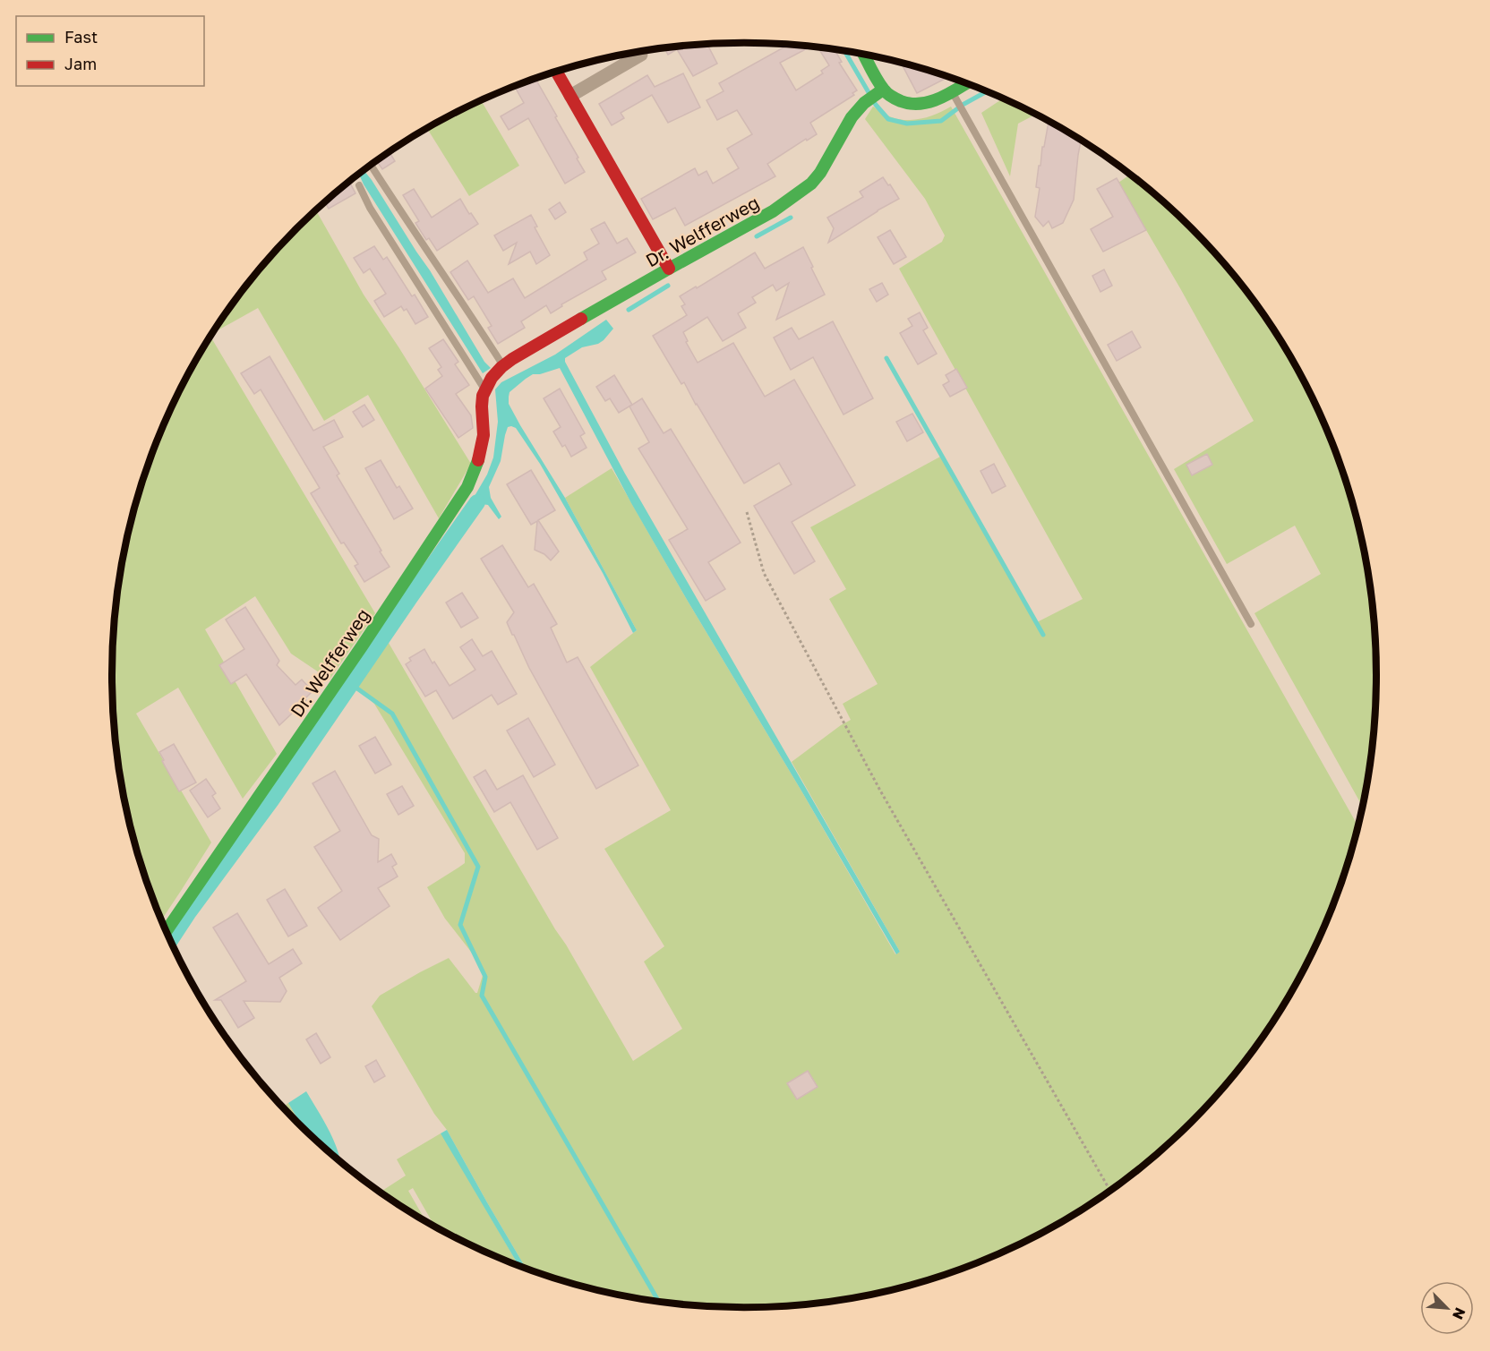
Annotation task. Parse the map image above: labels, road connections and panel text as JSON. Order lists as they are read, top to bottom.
{
  "streets": {
    "street": ["Dr. Welfferweg"]
  },
  "legend": ["Fast", "Jam"],
  "north": "bottom right"
}
